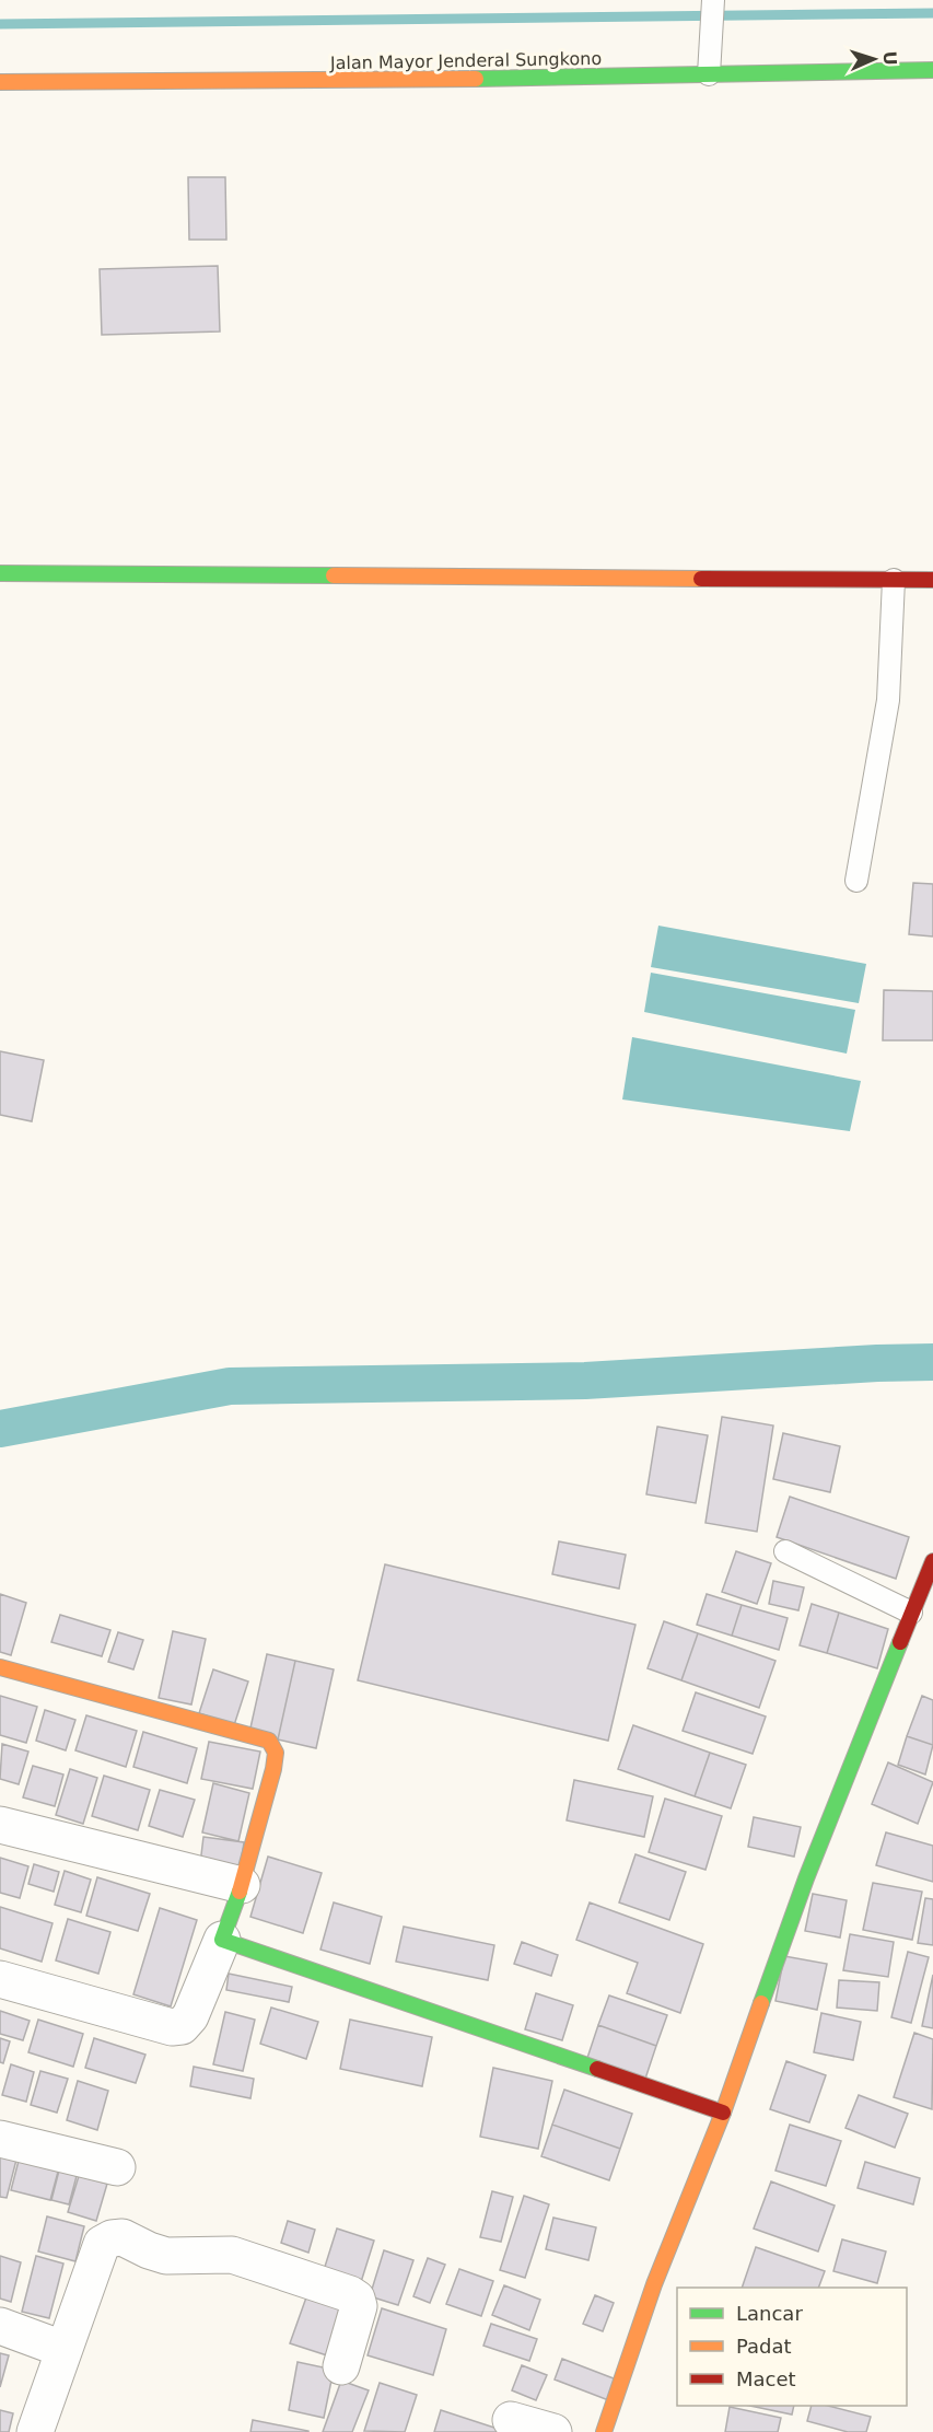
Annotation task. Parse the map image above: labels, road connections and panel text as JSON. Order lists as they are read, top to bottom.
{
  "streets": {
    "street": ["Jalan Mayor Jenderal Sungkono"]
  },
  "legend": ["Lancar", "Padat", "Macet"],
  "north": "right"
}
